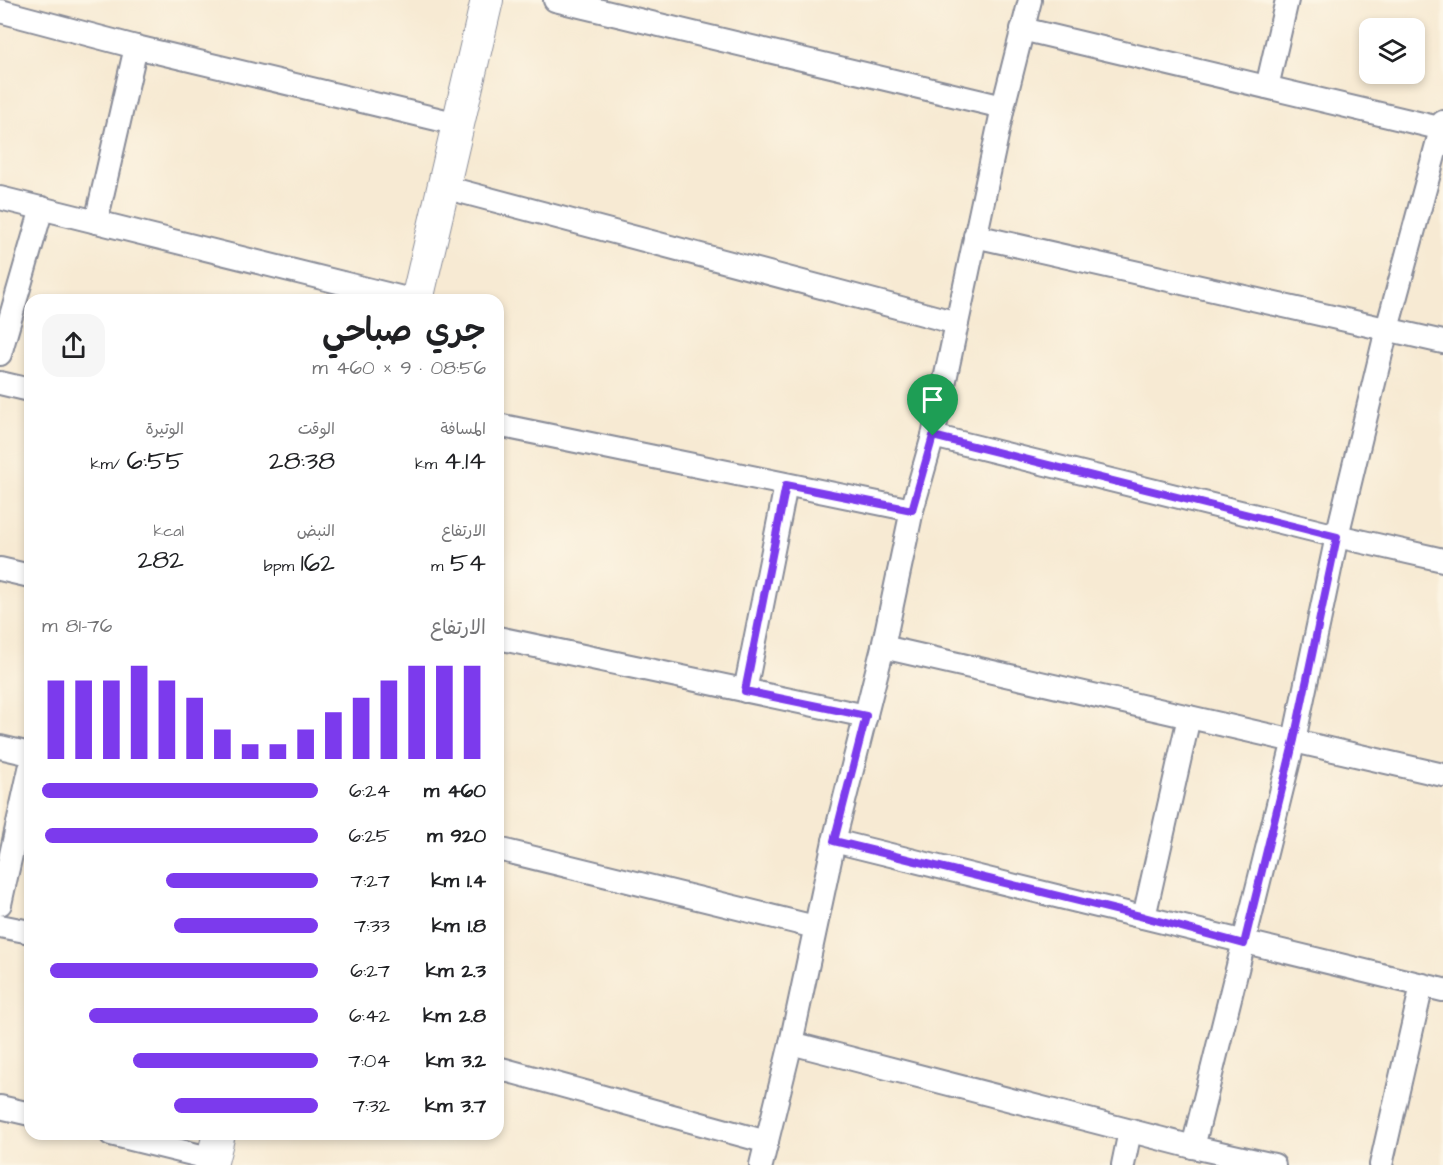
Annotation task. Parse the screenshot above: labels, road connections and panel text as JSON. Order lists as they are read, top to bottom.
{
  "page": {
    "heading": ["جري صباحي", "08:56 · 9 × 460 m"],
    "stats": [
      ["المسافة", "4.14 km"],
      ["الوقت", "28:38"],
      ["الوتيرة", "6:55 /km"],
      ["الارتفاع", "54 m"],
      ["النبض", "162 bpm"],
      ["kcal", "282"]
    ],
    "chart": ["الارتفاع", "76–81 m"],
    "list": [
      {
        "name": "460 m",
        "note": "6:24"
      },
      {
        "name": "920 m",
        "note": "6:25"
      },
      {
        "name": "1.4 km",
        "note": "7:27"
      },
      {
        "name": "1.8 km",
        "note": "7:33"
      },
      {
        "name": "2.3 km",
        "note": "6:27"
      },
      {
        "name": "2.8 km",
        "note": "6:42"
      },
      {
        "name": "3.2 km",
        "note": "7:04"
      },
      {
        "name": "3.7 km",
        "note": "7:32"
      }
    ]
  }
}
